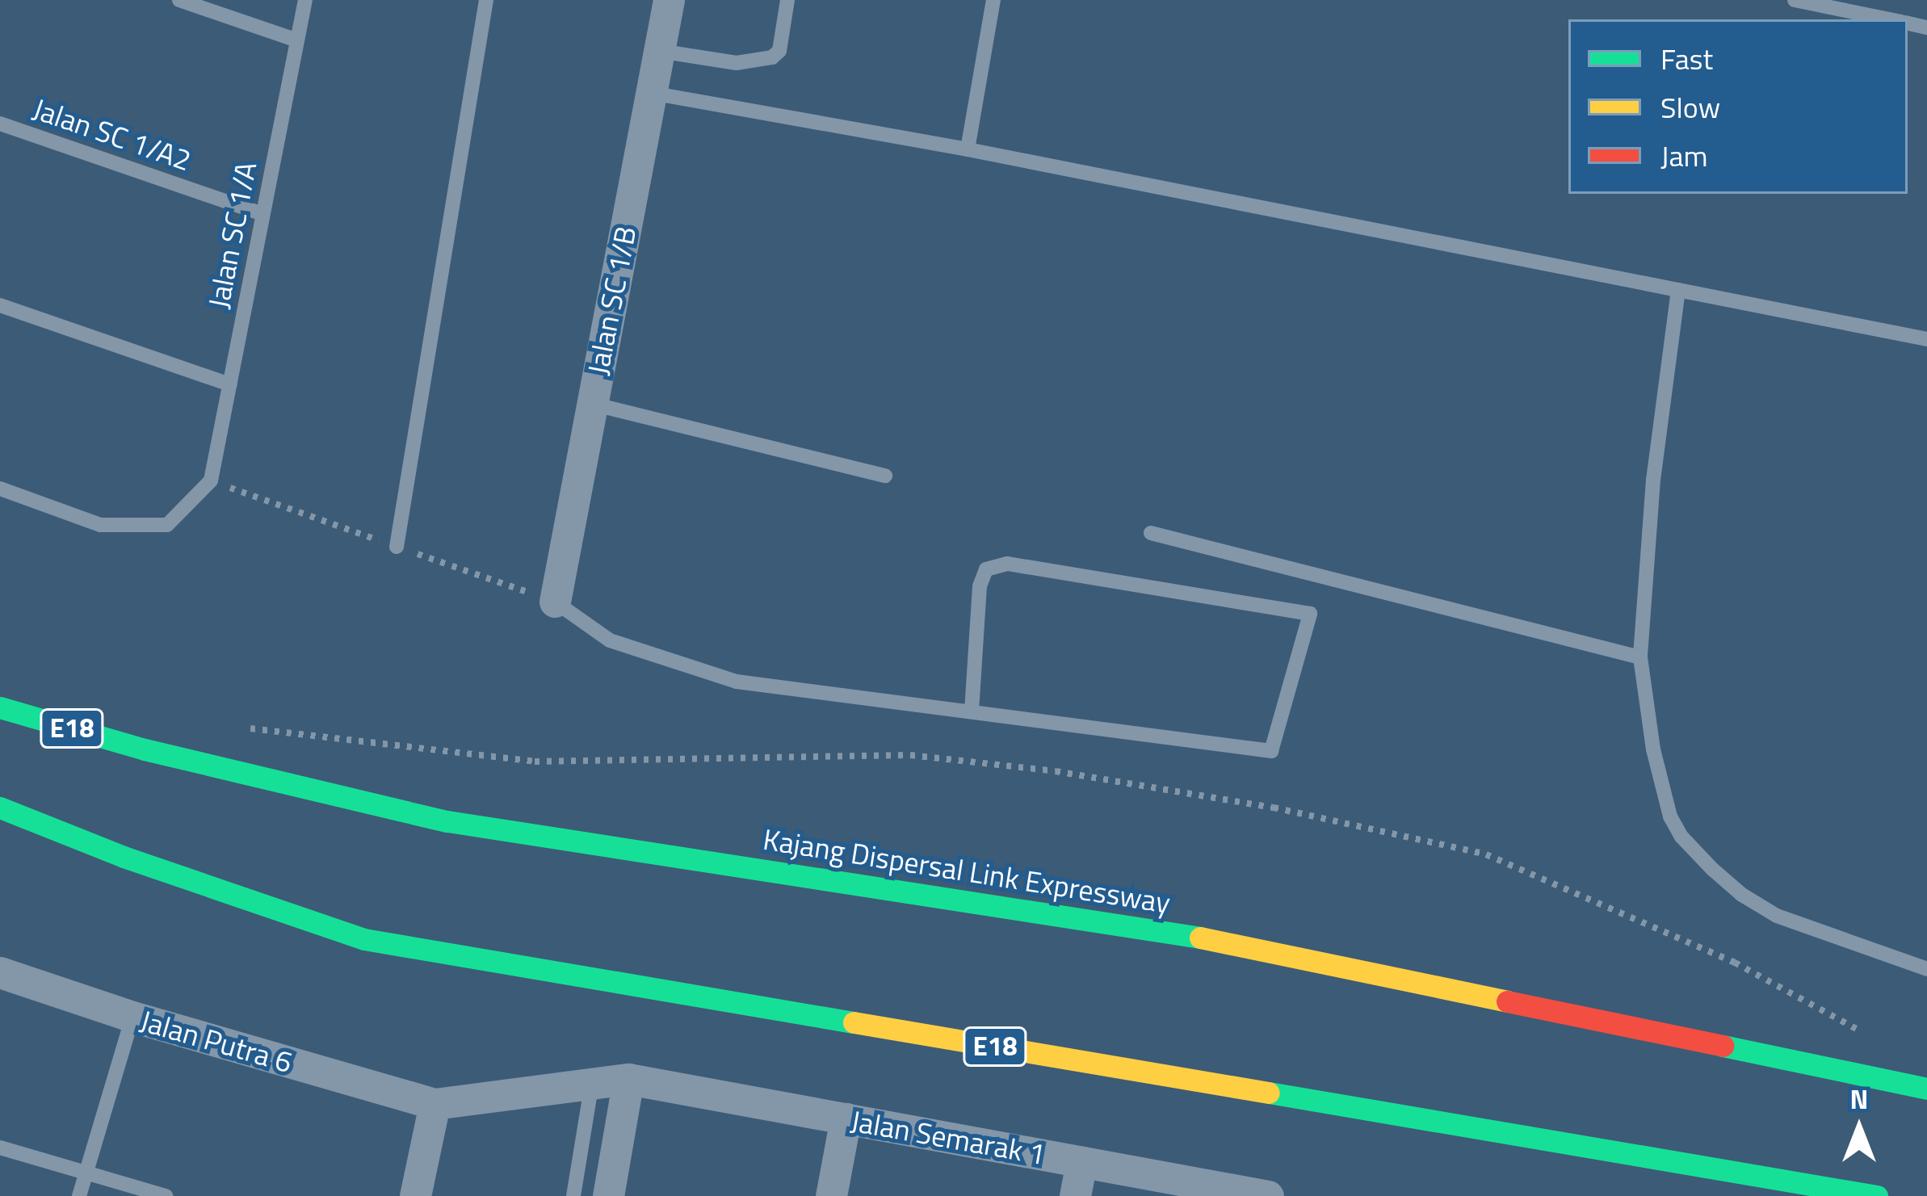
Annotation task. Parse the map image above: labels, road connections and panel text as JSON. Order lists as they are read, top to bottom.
{
  "streets": {
    "highway": ["E18", "Kajang Dispersal Link Expressway"],
    "street": ["Jalan SC 1/B", "Jalan Putra 6", "Jalan Semarak 1"],
    "lane": ["Jalan SC 1/A2", "Jalan SC 1/A"]
  },
  "crossings": [
    ["Jalan SC 1/A2", "Jalan SC 1/A"],
    ["Jalan Putra 6", "Jalan Semarak 1"]
  ],
  "legend": ["Fast", "Slow", "Jam"],
  "north": "top"
}
